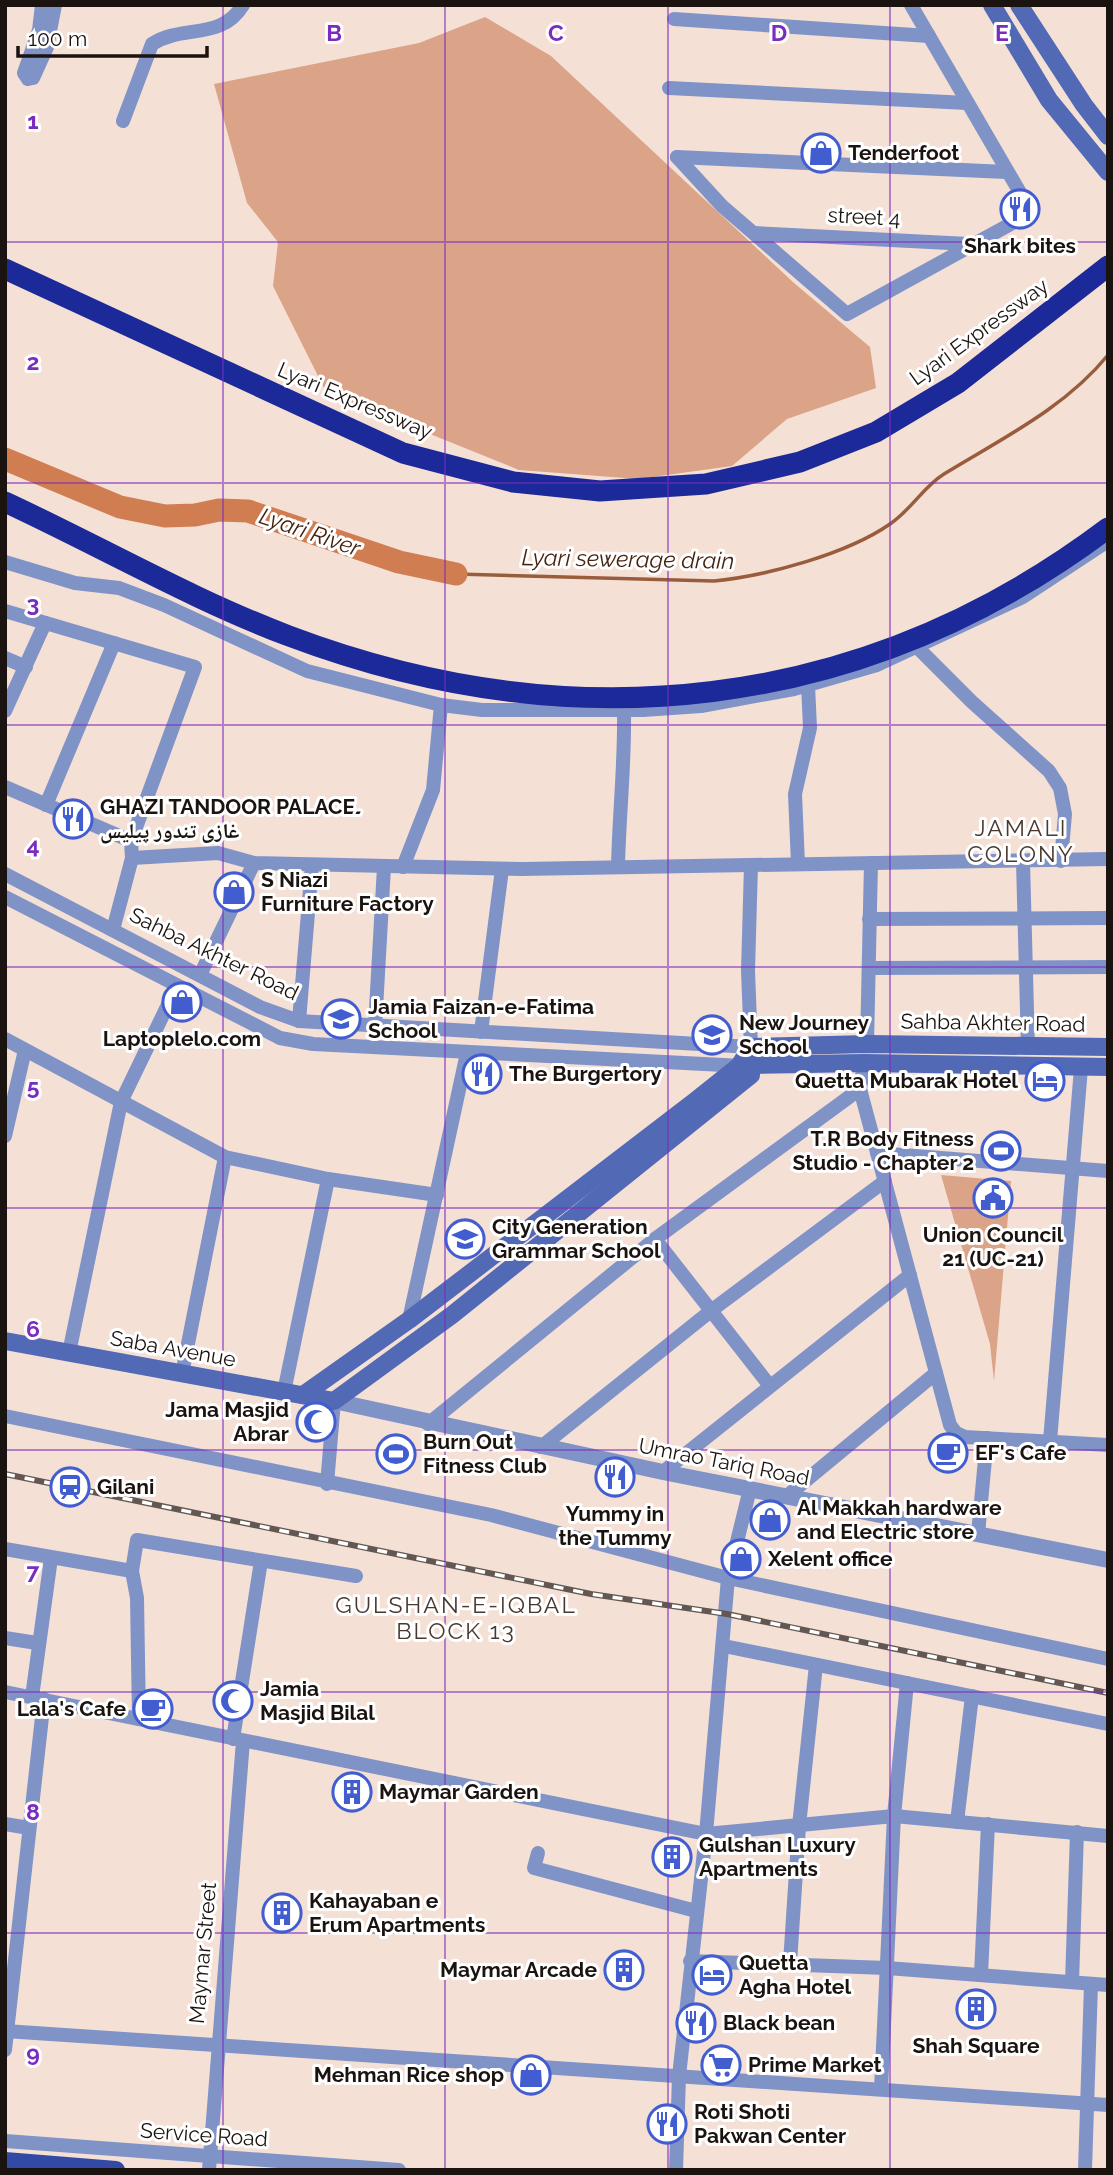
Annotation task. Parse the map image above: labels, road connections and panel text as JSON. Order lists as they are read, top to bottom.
{
  "streets": {
    "highway": ["Lyari Expressway"],
    "main road": ["Sahba Akhter Road", "Saba Avenue"],
    "street": [
      "street 4",
      "Umrao Tariq Road",
      "Maymar Street",
      "Service Road"
    ]
  },
  "crossings": [
    ["Saba Avenue", "Umrao Tariq Road"],
    ["Maymar Street", "Service Road"]
  ],
  "districts": ["JAMALI COLONY", "GULSHAN-E-IQBAL BLOCK 13"],
  "water": ["Lyari River", "Lyari sewerage drain"],
  "places": {
    "shop": [
      "Tenderfoot",
      "S Niazi Furniture Factory",
      "Laptoplelo.com",
      "Al Makkah hardware and Electric store",
      "Xelent office",
      "Mehman Rice shop"
    ],
    "restaurant": [
      "Shark bites",
      "GHAZI TANDOOR PALACE۔ غازی تندور پیلیس",
      "The Burgertory",
      "Yummy in the Tummy",
      "Black bean",
      "Roti Shoti Pakwan Center"
    ],
    "school or university": ["Jamia Faizan-e-Fatima School", "New Journey School", "City Generation Grammar School"],
    "hotel": ["Quetta Mubarak Hotel", "Quetta Agha Hotel"],
    "sports": ["T.R Body Fitness Studio - Chapter 2", "Burn Out Fitness Club"],
    "public building": ["Union Council 21 (UC-21)"],
    "mosque": ["Jama Masjid Abrar", "Jamia Masjid Bilal"],
    "cafe": ["EF's Cafe", "Lala's Cafe"],
    "station": ["Gilani"],
    "building": [
      "Maymar Garden",
      "Gulshan Luxury Apartments",
      "Kahayaban e Erum Apartments",
      "Maymar Arcade",
      "Shah Square"
    ],
    "supermarket": ["Prime Market"]
  },
  "scale_bar": "100 m",
  "grid": {
    "columns": [
      "B",
      "C",
      "D",
      "E"
    ],
    "rows": [
      "1",
      "2",
      "3",
      "4",
      "5",
      "6",
      "7",
      "8",
      "9"
    ]
  }
}
